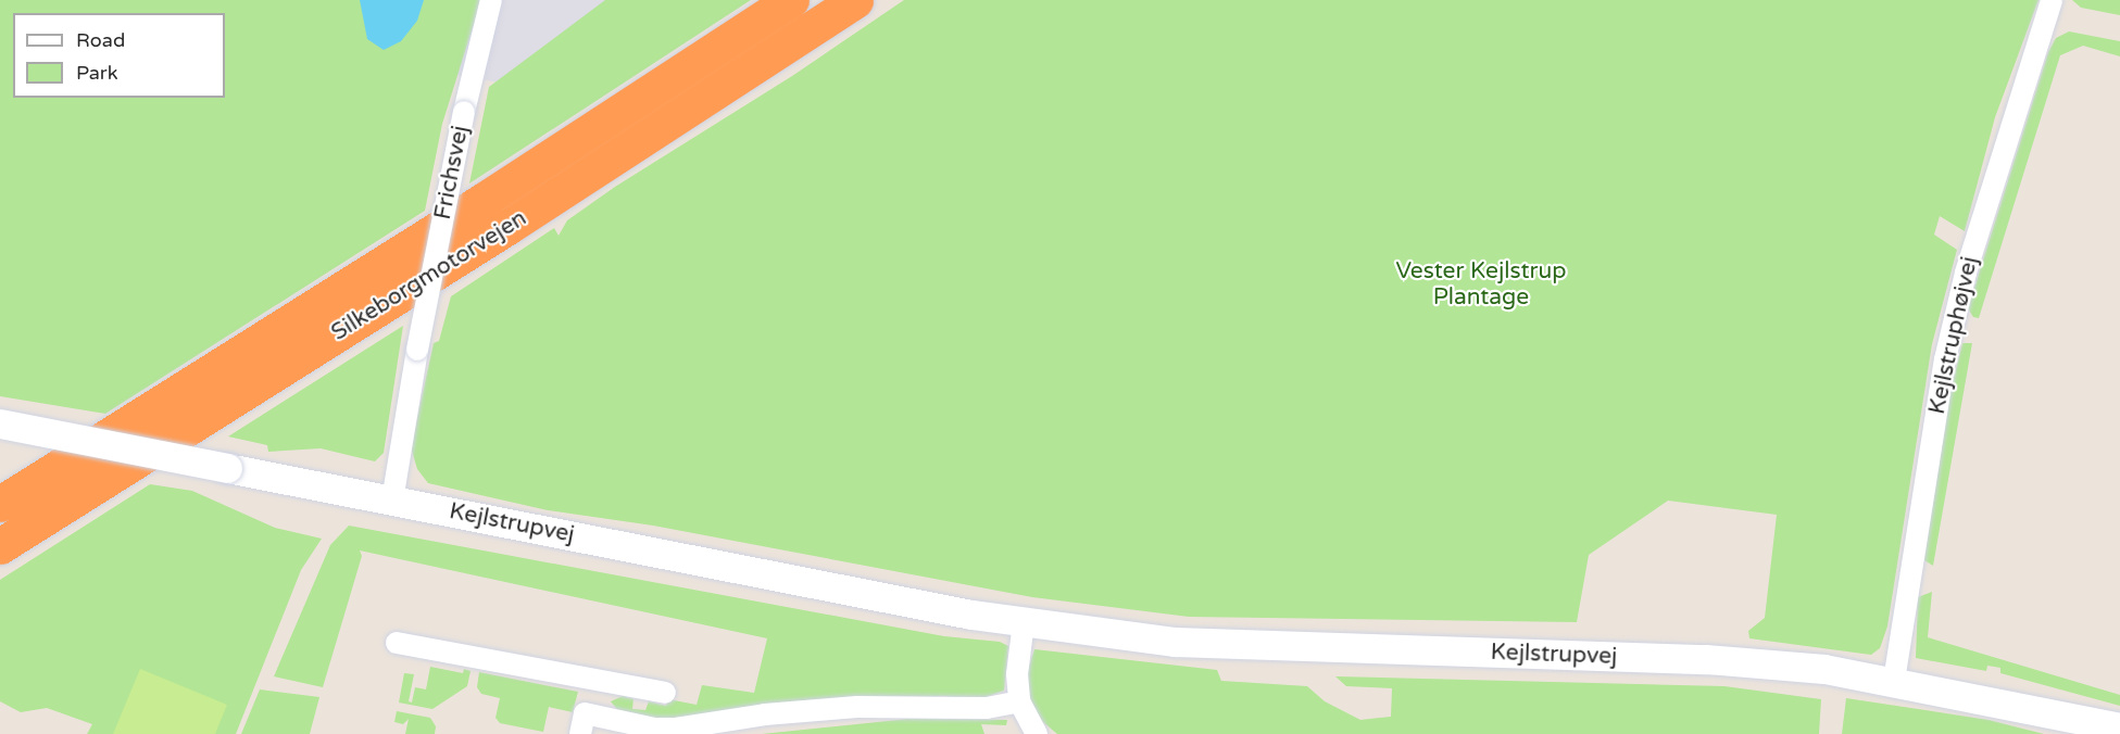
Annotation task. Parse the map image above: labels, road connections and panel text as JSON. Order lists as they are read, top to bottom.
{
  "streets": {
    "highway": ["Silkeborgmotorvejen"],
    "street": ["Frichsvej", "Kejlstruphøjvej", "Kejlstrupvej"]
  },
  "crossings": [
    ["Frichsvej", "Kejlstrupvej"],
    ["Kejlstruphøjvej", "Kejlstrupvej"]
  ],
  "parks": ["Vester Kejlstrup Plantage"],
  "legend": ["Road", "Park"]
}
